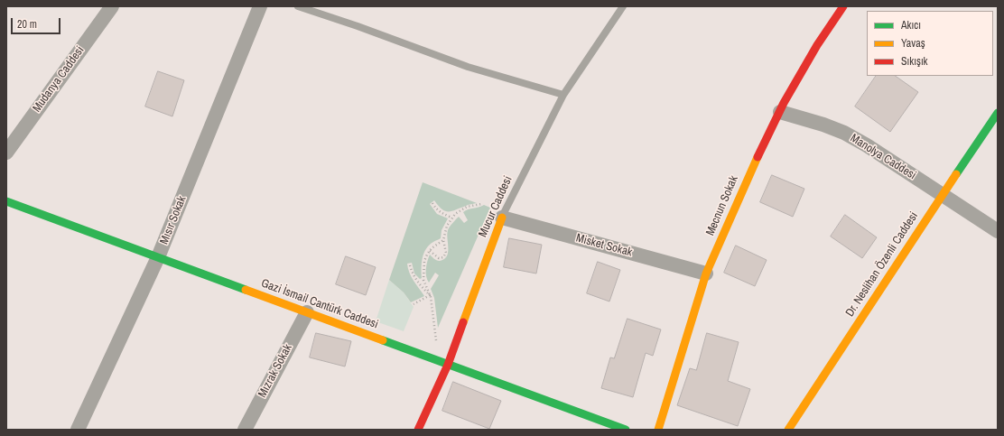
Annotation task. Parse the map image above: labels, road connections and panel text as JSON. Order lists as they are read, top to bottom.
{
  "streets": {
    "street": [
      "Mudanya Caddesi",
      "Manolya Caddesi",
      "Mecnun Sokak",
      "Mucur Caddesi",
      "Mısır Sokak",
      "Misket Sokak",
      "Dr. Neslihan Özenli Caddesi",
      "Gazi İsmail Cantürk Caddesi",
      "Mızrak Sokak"
    ]
  },
  "crossings": [
    ["Manolya Caddesi", "Mecnun Sokak"],
    ["Manolya Caddesi", "Dr. Neslihan Özenli Caddesi"],
    ["Mecnun Sokak", "Misket Sokak"],
    ["Mucur Caddesi", "Misket Sokak"],
    ["Mucur Caddesi", "Gazi İsmail Cantürk Caddesi"],
    ["Mısır Sokak", "Gazi İsmail Cantürk Caddesi"],
    ["Gazi İsmail Cantürk Caddesi", "Mızrak Sokak"]
  ],
  "legend": ["Akıcı", "Yavaş", "Sıkışık"],
  "scale_bar": "20 m"
}
